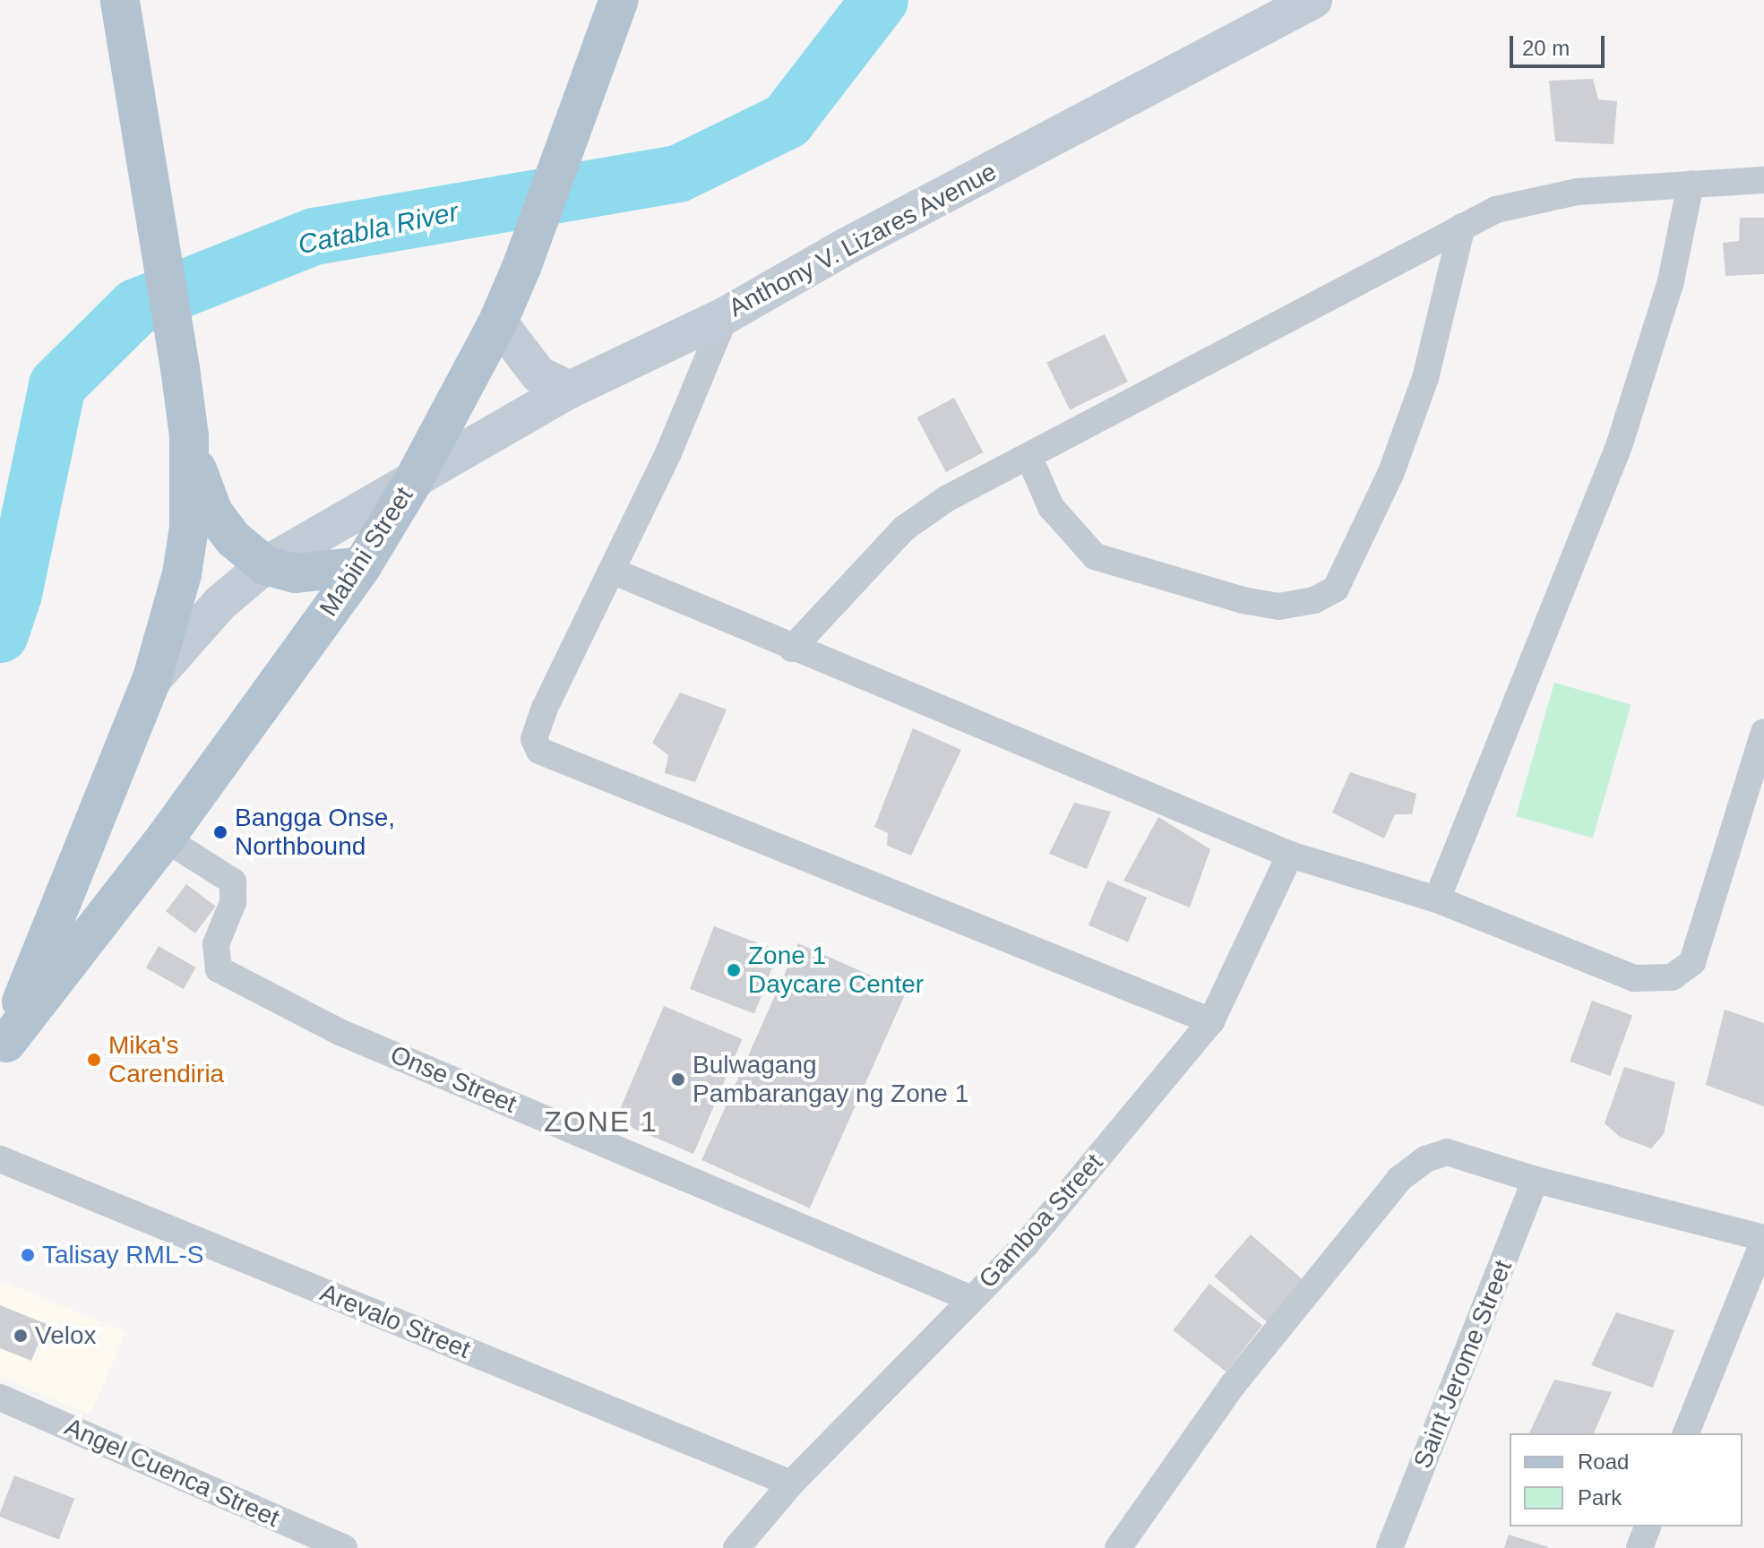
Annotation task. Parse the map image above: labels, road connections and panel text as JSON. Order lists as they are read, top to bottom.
{
  "streets": {
    "main road": ["Anthony V. Lizares Avenue", "Mabini Street"],
    "street": [
      "Onse Street",
      "Gamboa Street",
      "Arevalo Street",
      "Saint Jerome Street",
      "Angel Cuenca Street"
    ]
  },
  "crossings": [
    ["Anthony V. Lizares Avenue", "Mabini Street"],
    ["Mabini Street", "Onse Street"],
    ["Onse Street", "Gamboa Street"],
    ["Gamboa Street", "Arevalo Street"]
  ],
  "districts": ["ZONE 1"],
  "water": ["Catabla River"],
  "places": [
    "Bangga Onse, Northbound",
    "Zone 1 Daycare Center",
    "Mika's Carendiria",
    "Bulwagang Pambarangay ng Zone 1",
    "Talisay RML-S",
    "Velox"
  ],
  "legend": ["Road", "Park"],
  "scale_bar": "20 m"
}
